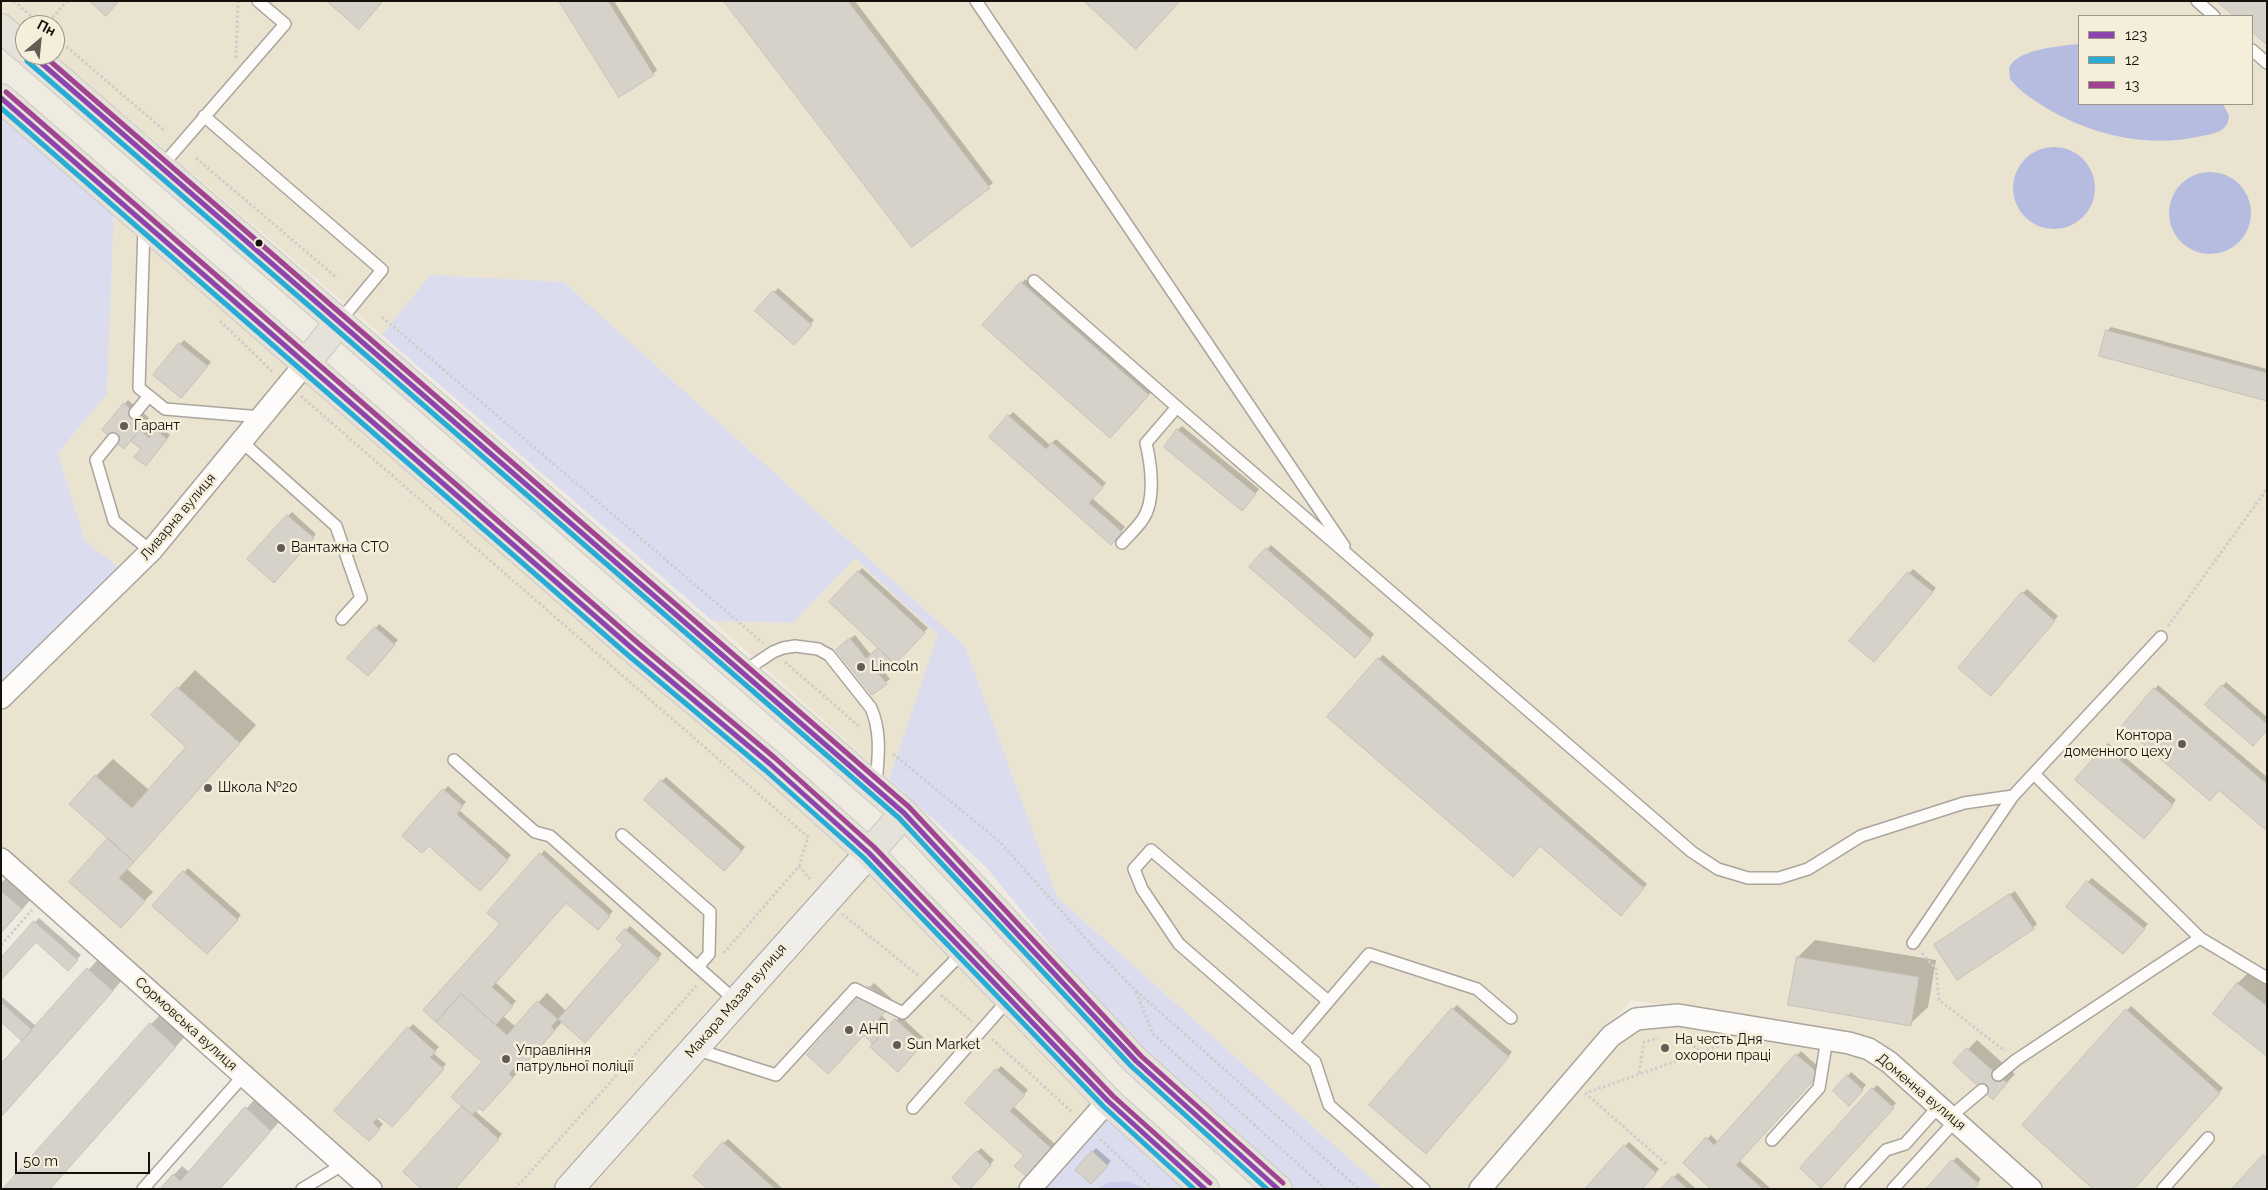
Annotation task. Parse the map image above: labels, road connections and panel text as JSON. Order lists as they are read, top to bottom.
{
  "streets": {
    "main road": ["Ливарна вулиця", "Макара Мазая вулиця"],
    "street": ["Сормовська вулиця", "Доменна вулиця"]
  },
  "places": [
    "Гарант",
    "Вантажна СТО",
    "Lincoln",
    "Контора доменного цеху",
    "Школа №20",
    "АНП",
    "Sun Market",
    "На честь Дня охорони праці",
    "Управління патрульної поліції"
  ],
  "lines": ["transit line 123", "transit line 12", "transit line 13"],
  "legend": ["123", "12", "13"],
  "scale_bar": "50 m",
  "north": "top right"
}
